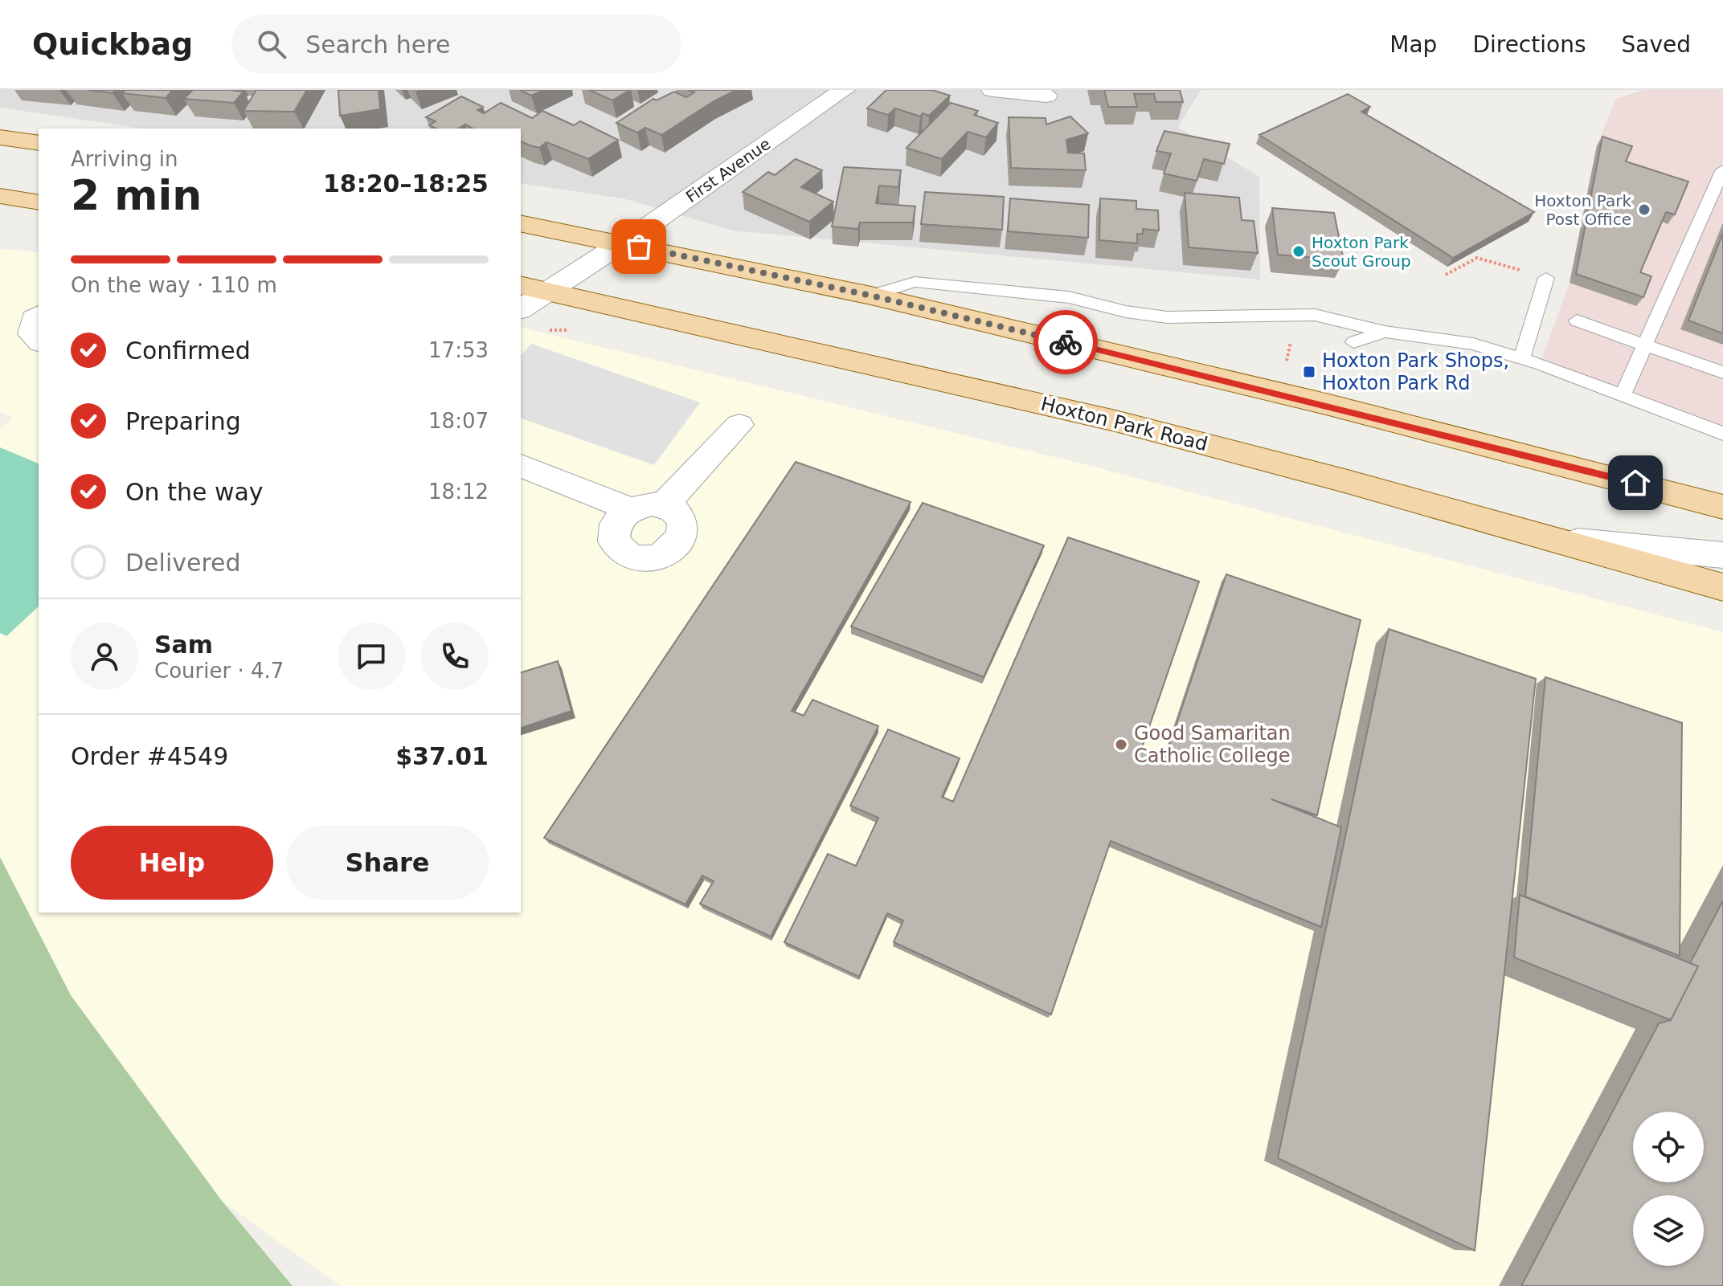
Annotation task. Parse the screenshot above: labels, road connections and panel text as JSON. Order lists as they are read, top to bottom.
{
  "streets": {
    "main road": ["Hoxton Park Road"],
    "street": ["First Avenue"]
  },
  "crossings": [
    ["First Avenue", "Hoxton Park Road"]
  ],
  "places": {
    "other": ["Hoxton Park Post Office", "Hoxton Park Scout Group", "Good Samaritan Catholic College"],
    "transit": ["Hoxton Park Shops, Hoxton Park Rd"]
  },
  "page": {
    "header": "Quickbag",
    "search": "Search here",
    "nav": ["Map", "Directions", "Saved"],
    "heading": ["2 min", "Arriving in", "18:20–18:25"],
    "panel": [
      "Sam",
      "Courier · 4.7",
      "Order #4549",
      "$37.01"
    ],
    "bar": "On the way · 110 m",
    "list": [
      ["Confirmed", "17:53"],
      ["Preparing", "18:07"],
      ["On the way", "18:12"],
      "Delivered"
    ],
    "buttons": ["Help", "Share"]
  }
}
